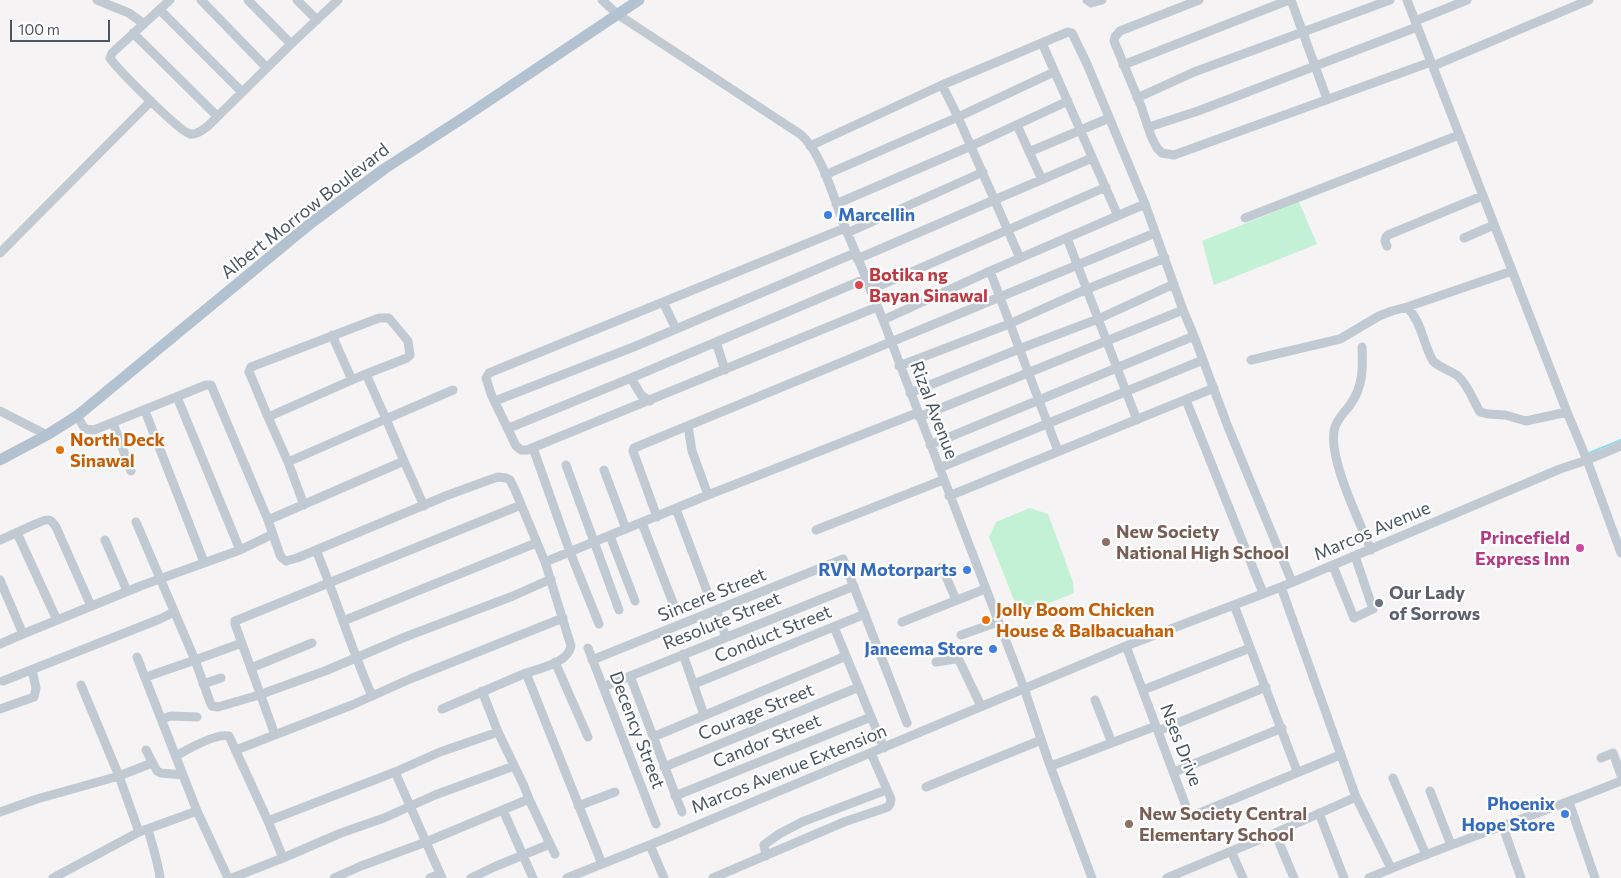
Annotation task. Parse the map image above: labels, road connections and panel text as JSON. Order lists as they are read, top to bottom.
{
  "streets": {
    "main road": ["Albert Morrow Boulevard"],
    "street": [
      "Rizal Avenue",
      "Marcos Avenue",
      "Sincere Street",
      "Resolute Street",
      "Conduct Street",
      "Courage Street",
      "Decency Street",
      "Candor Street",
      "Nses Drive",
      "Marcos Avenue Extension"
    ]
  },
  "crossings": [
    ["Albert Morrow Boulevard", "Rizal Avenue"],
    ["Rizal Avenue", "Marcos Avenue"],
    ["Rizal Avenue", "Marcos Avenue Extension"],
    ["Marcos Avenue", "Nses Drive"],
    ["Marcos Avenue", "Marcos Avenue Extension"],
    ["Sincere Street", "Resolute Street"],
    ["Sincere Street", "Decency Street"],
    ["Resolute Street", "Decency Street"]
  ],
  "places": [
    "Marcellin",
    "Botika ng Bayan Sinawal",
    "North Deck Sinawal",
    "New Society National High School",
    "Princefield Express Inn",
    "RVN Motorparts",
    "Our Lady of Sorrows",
    "Jolly Boom Chicken House & Balbacuahan",
    "Janeema Store",
    "Phoenix Hope Store",
    "New Society Central Elementary School"
  ],
  "scale_bar": "100 m"
}
